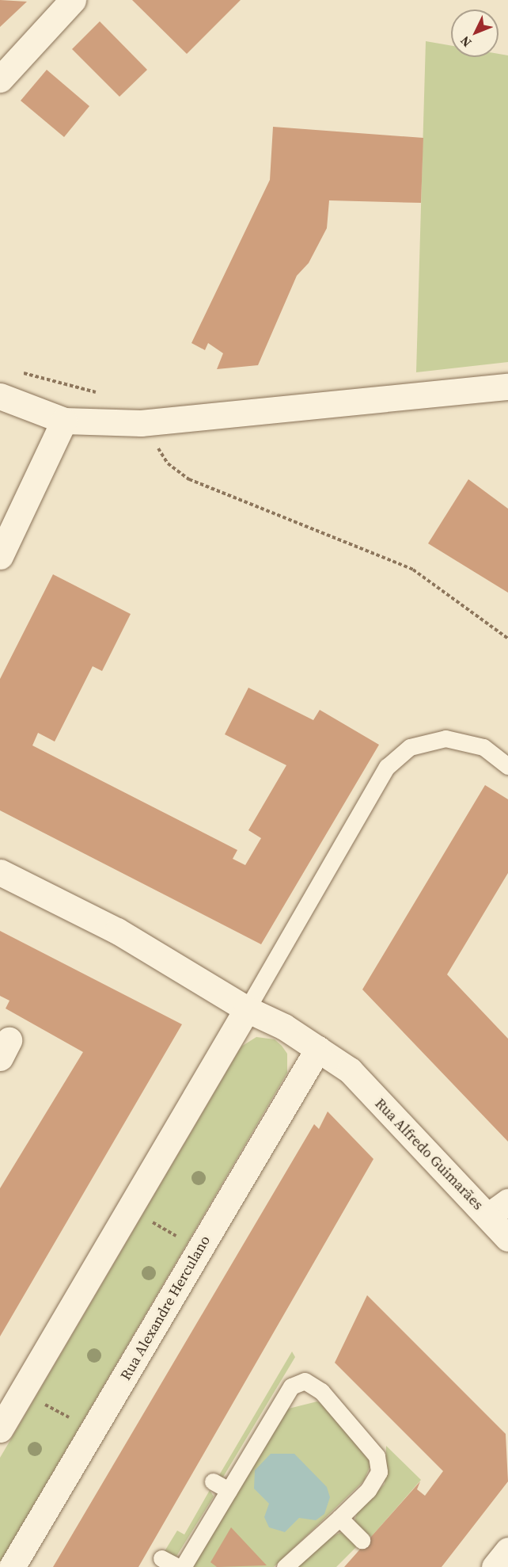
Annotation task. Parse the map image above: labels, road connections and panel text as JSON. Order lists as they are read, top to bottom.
{
  "streets": {
    "street": ["Rua Alfredo Guimarães", "Rua Alexandre Herculano"]
  },
  "crossings": [
    ["Rua Alfredo Guimarães", "Rua Alexandre Herculano"]
  ],
  "north": "bottom left"
}
